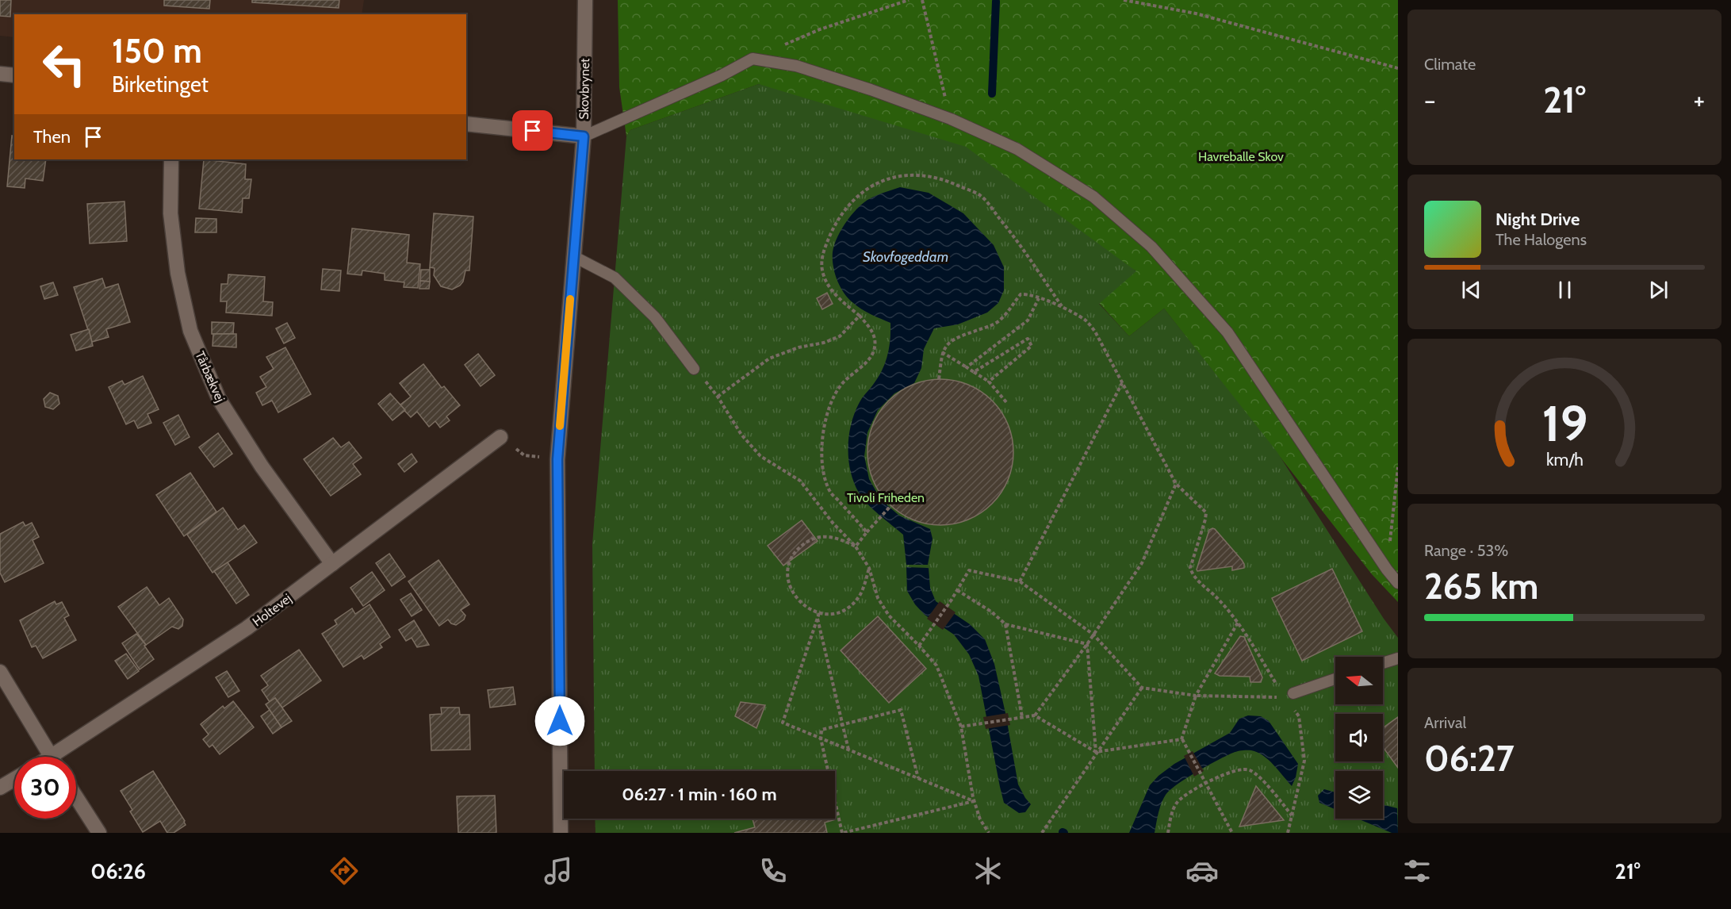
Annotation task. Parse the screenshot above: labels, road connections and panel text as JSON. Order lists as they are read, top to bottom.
{
  "streets": {
    "street": ["Skovbrynet", "Tårbækvej", "Holtevej"]
  },
  "crossings": [
    ["Tårbækvej", "Holtevej"]
  ],
  "water": ["Skovfogeddam"],
  "parks": ["Havreballe Skov", "Tivoli Friheden"],
  "north": "left",
  "page": {
    "tile": [
      "Climate",
      ["Range · 53%", "265 km"],
      ["Arrival", "06:27"]
    ],
    "turn": ["150 m", "Birketinget"],
    "heat": ["−", "21°", "+"],
    "then": "Then",
    "song": ["Night Drive", "The Halogens"],
    "limit": "30",
    "trip": "06:27 · 1 min · 160 m",
    "tabs": ["06:26", "21°"],
    "gauge": ["19", "km/h"]
  }
}
